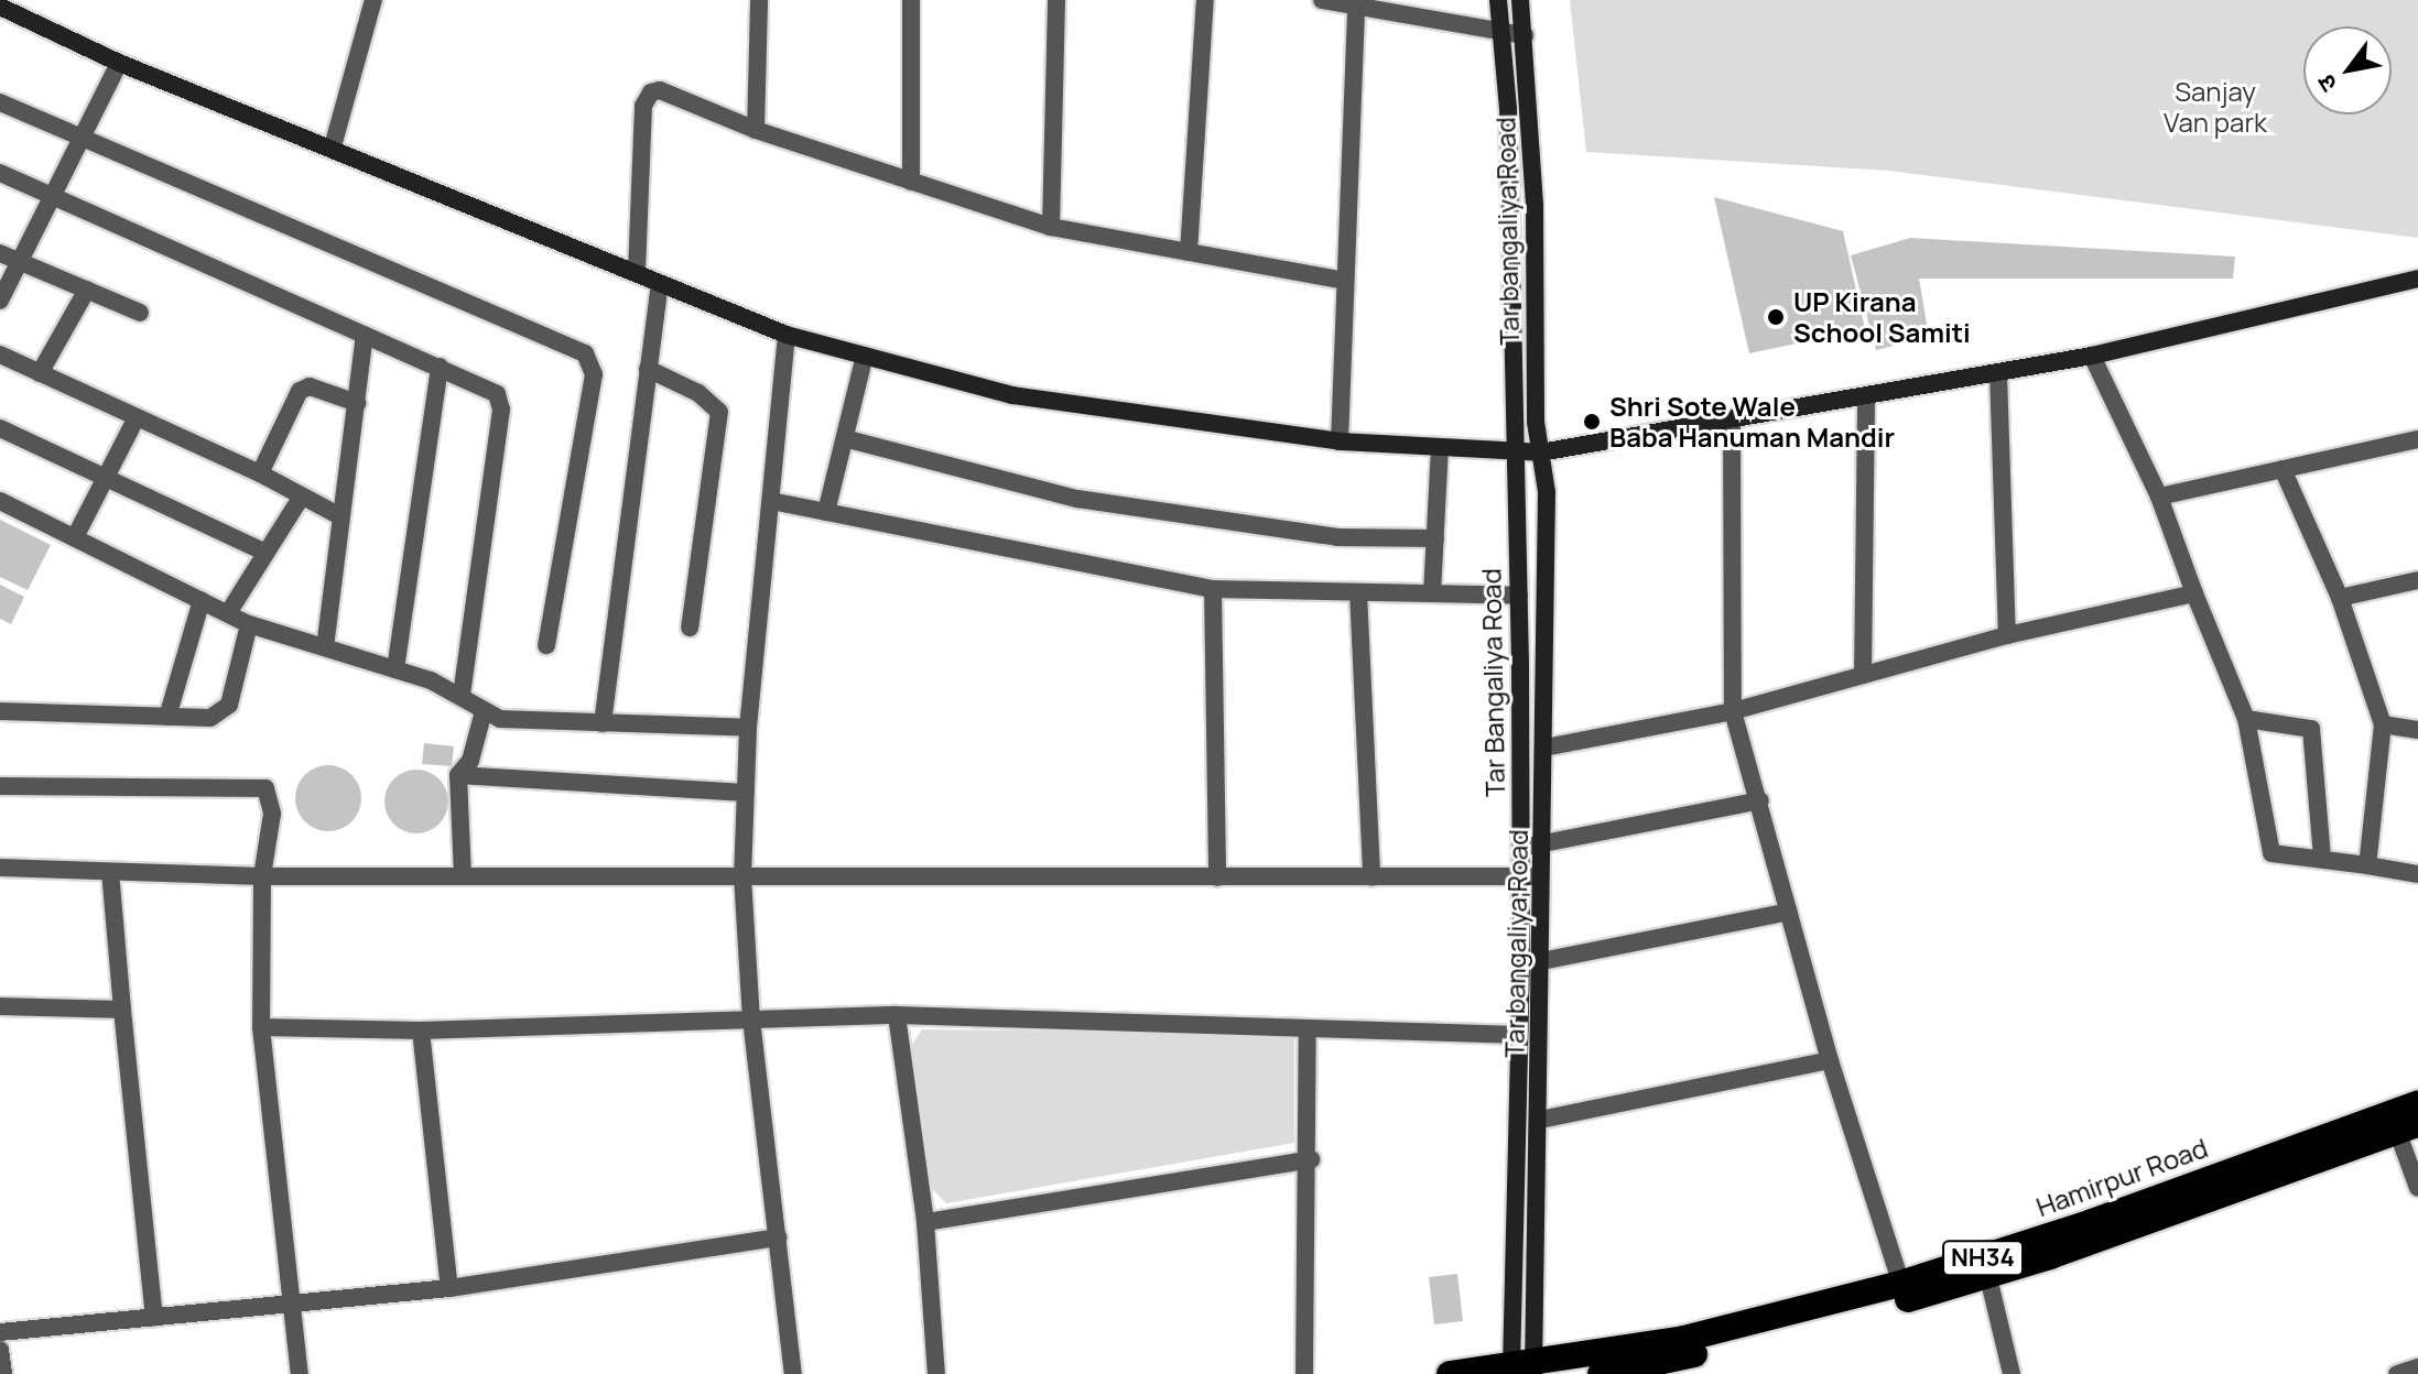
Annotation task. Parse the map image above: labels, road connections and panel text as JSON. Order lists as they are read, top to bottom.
{
  "streets": {
    "highway": ["Hamirpur Road", "NH34"],
    "street": ["Tar bangaliya Road", "Tar Bangaliya Road"]
  },
  "crossings": [
    ["Tar bangaliya Road", "Tar Bangaliya Road"],
    ["Tar bangaliya Road", "NH34"],
    ["Tar Bangaliya Road", "NH34"],
    ["Hamirpur Road", "NH34"]
  ],
  "parks": ["Sanjay Van park"],
  "places": ["UP Kirana School Samiti", "Shri Sote Wale Baba Hanuman Mandir"],
  "north": "bottom left"
}
